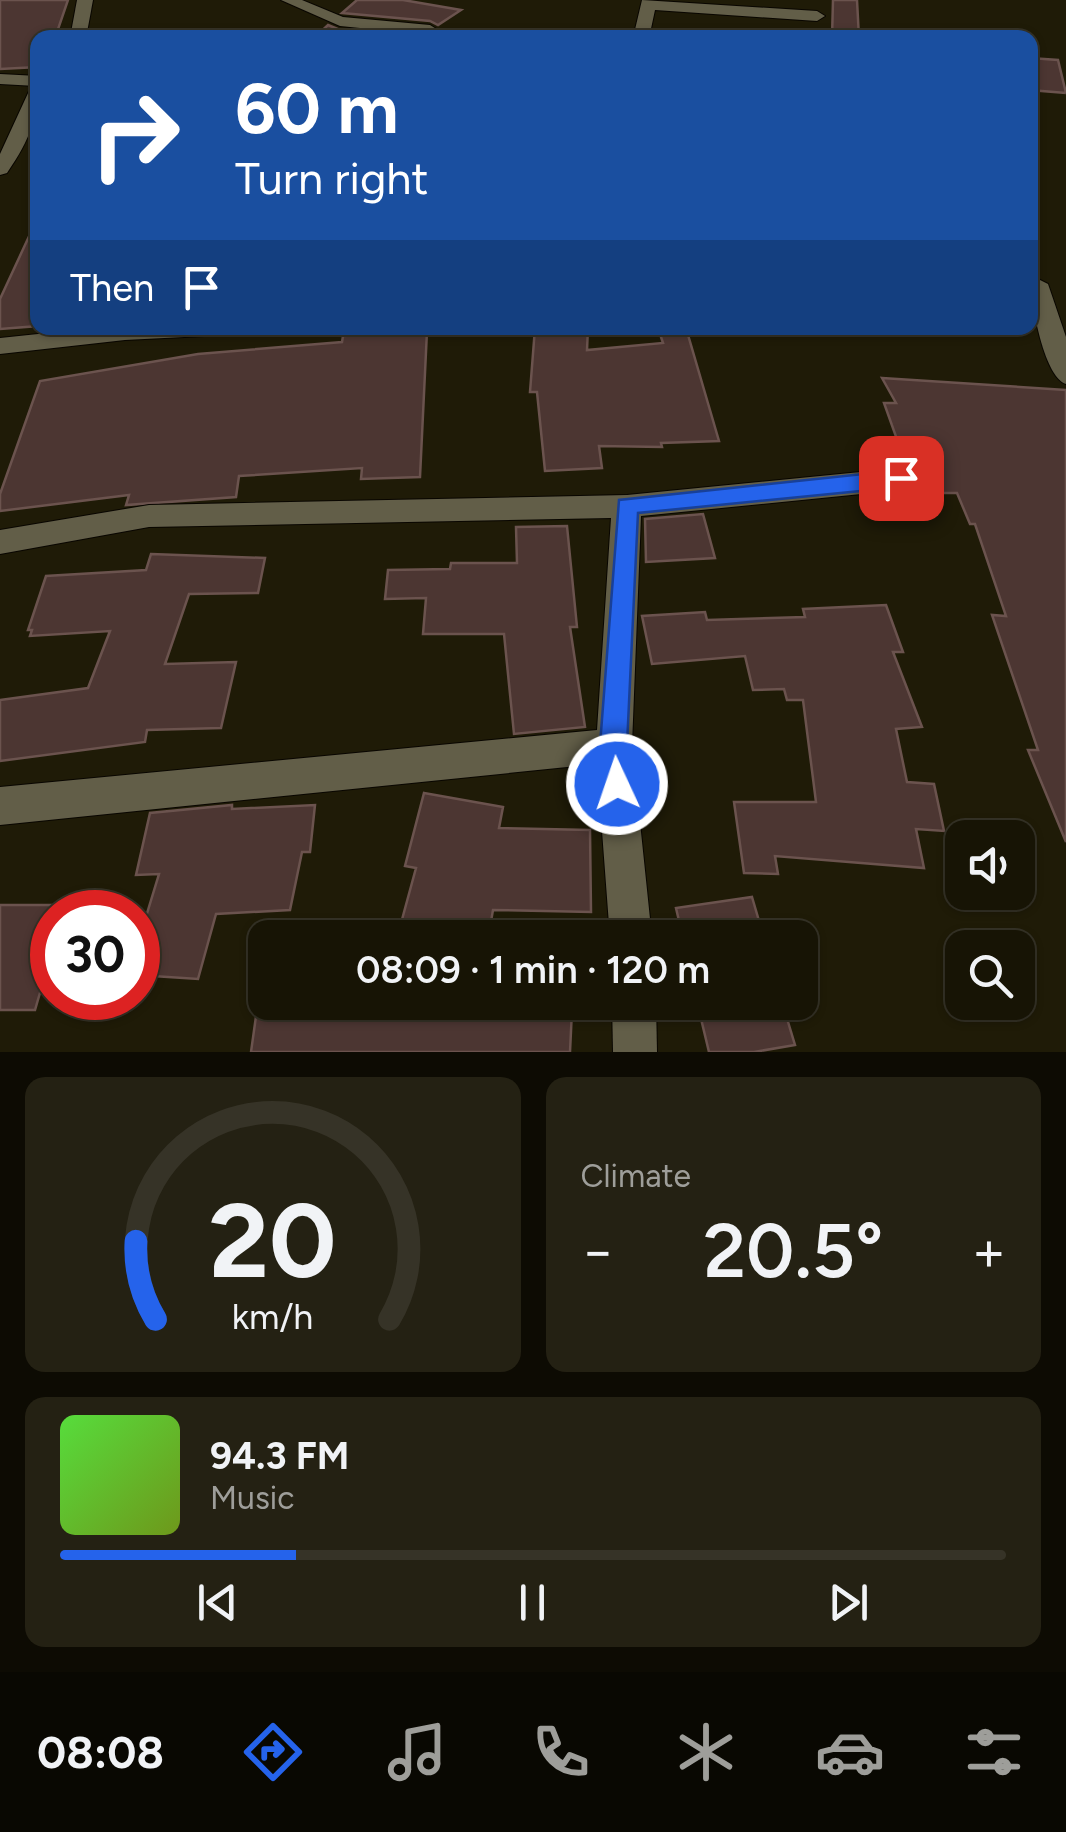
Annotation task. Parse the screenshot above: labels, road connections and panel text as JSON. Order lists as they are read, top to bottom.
{
  "page": {
    "turn": ["60 m", "Turn right"],
    "then": "Then",
    "limit": "30",
    "trip": "08:09 · 1 min · 120 m",
    "tile": "Climate",
    "heat": ["−", "20.5°", "+"],
    "song": ["94.3 FM", "Music"],
    "tabs": "08:08",
    "gauge": ["20", "km/h"]
  }
}
